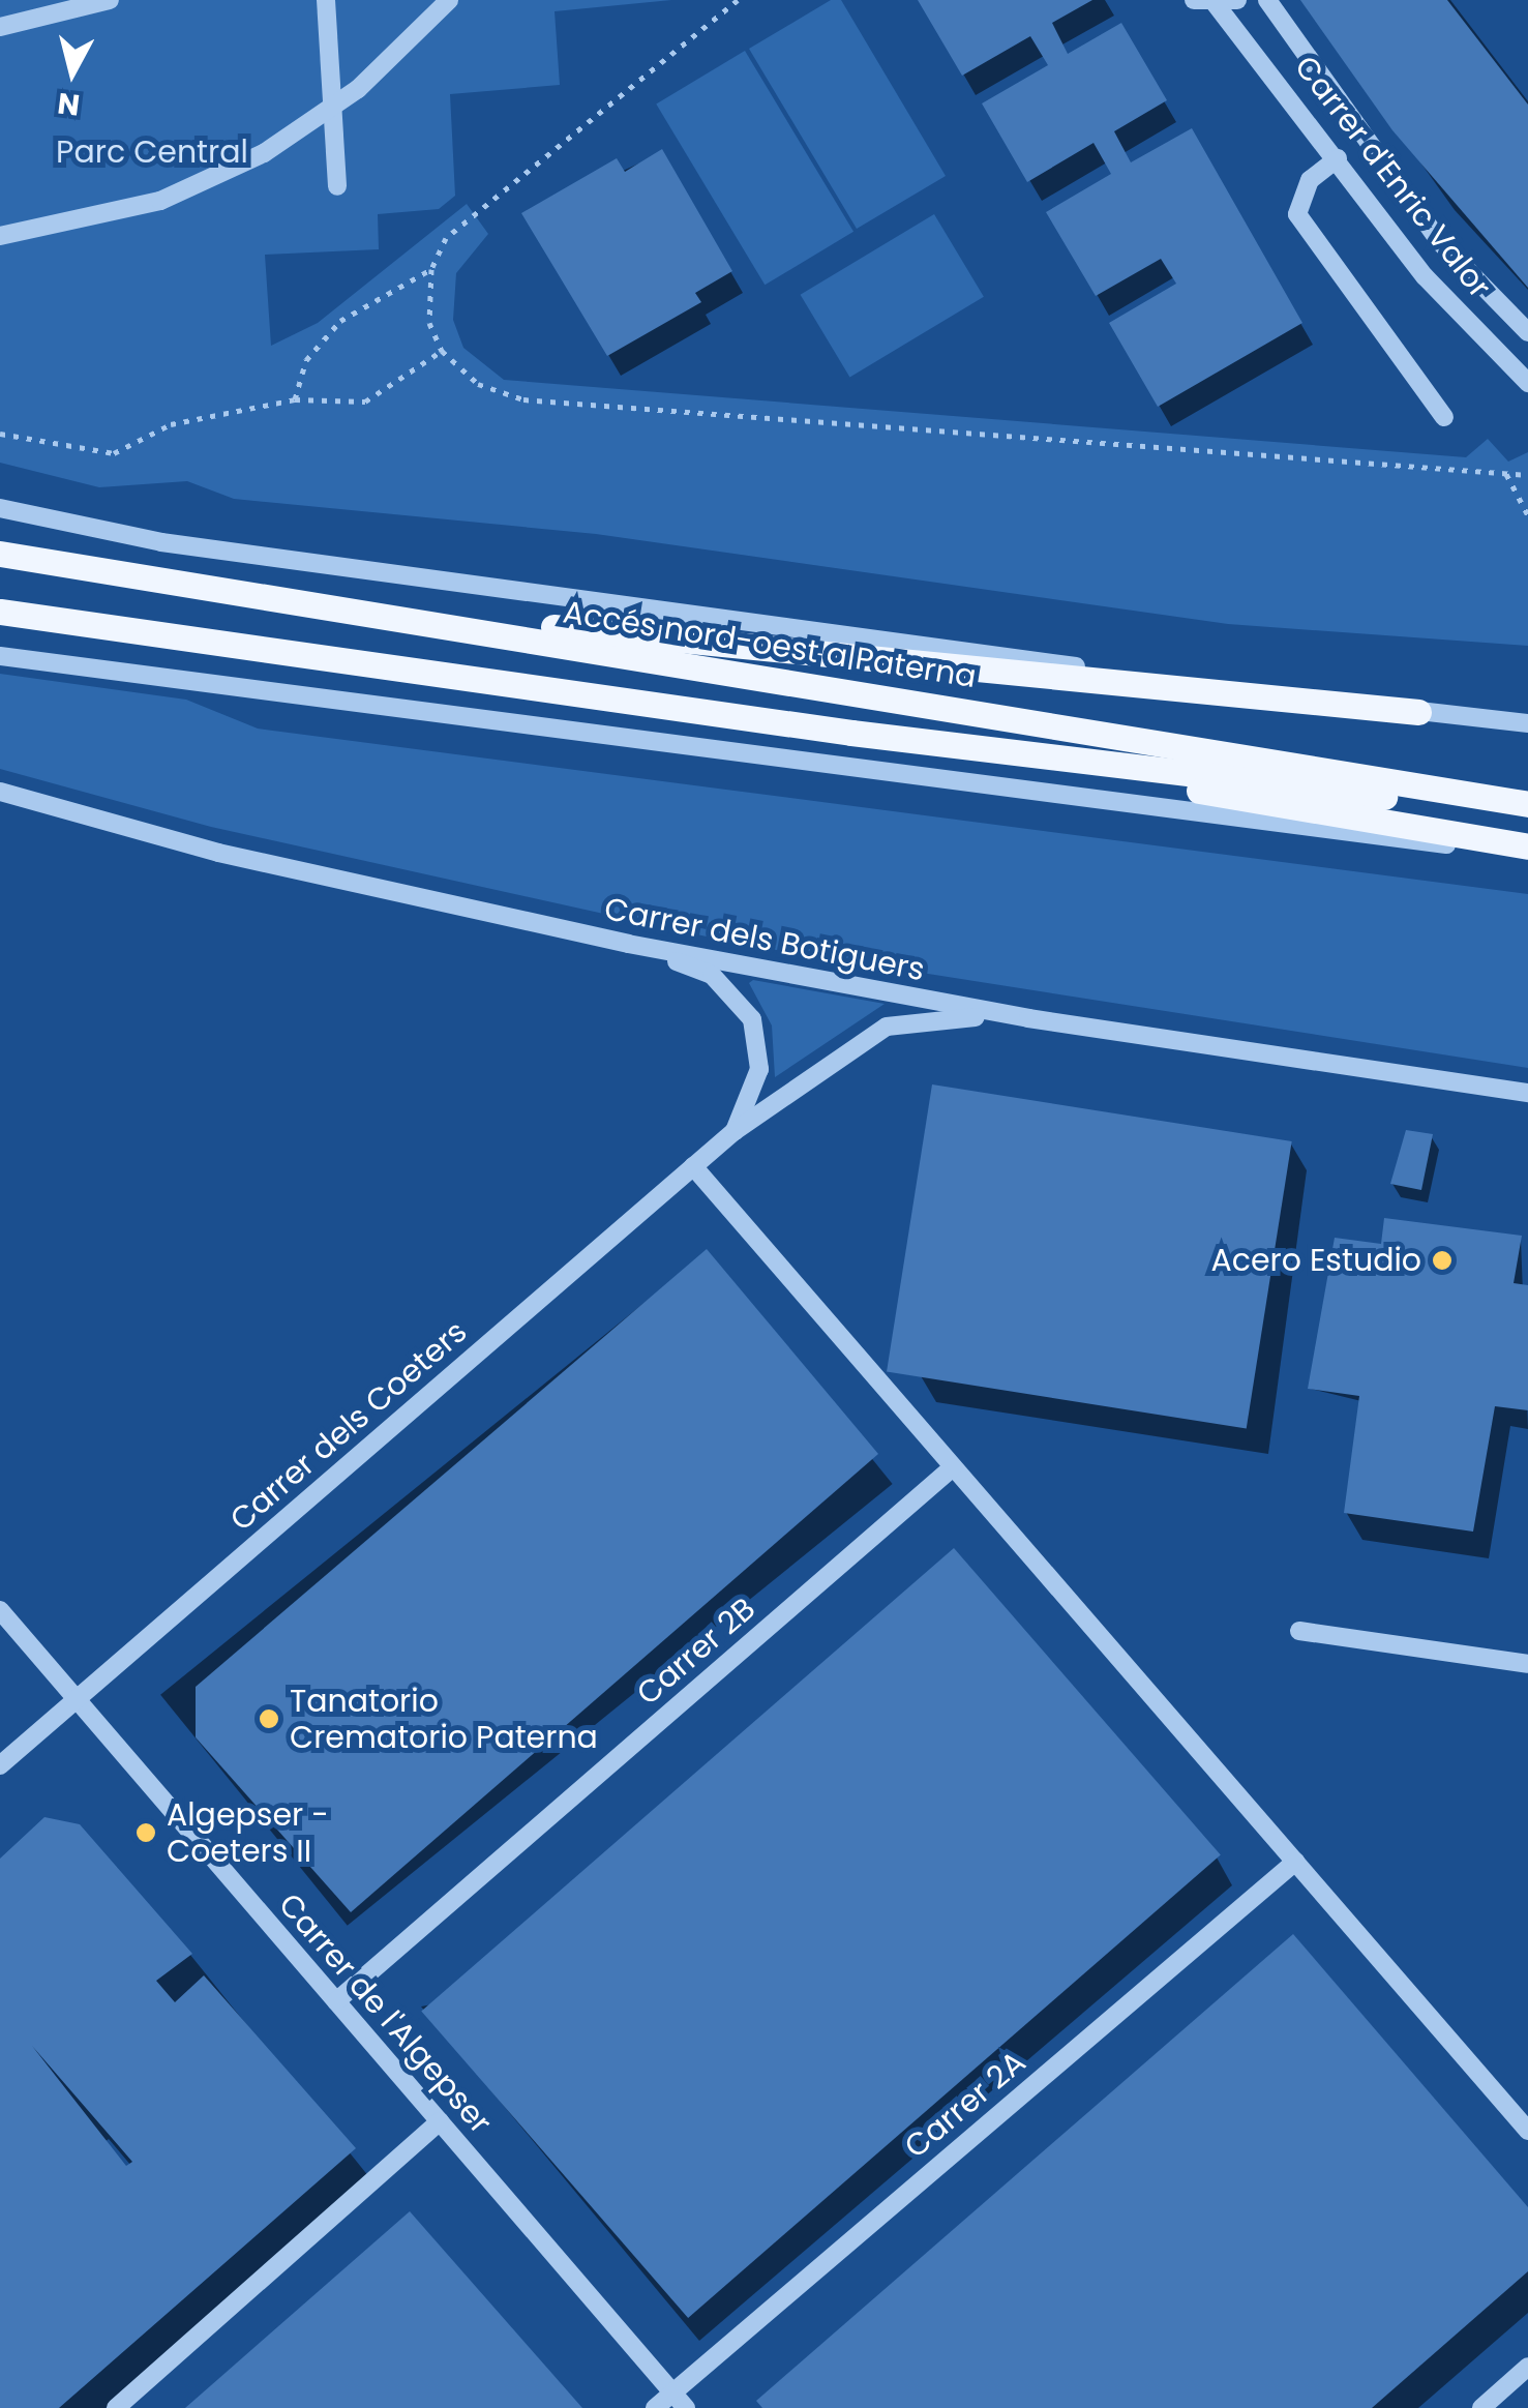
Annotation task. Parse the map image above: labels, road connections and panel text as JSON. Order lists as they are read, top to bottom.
{
  "streets": {
    "main road": ["Accés nord-oest a Paterna"],
    "street": [
      "Carrer d'Enric Valor",
      "Carrer dels Botiguers",
      "Carrer dels Coeters",
      "Carrer 2B",
      "Carrer de l'Algepser",
      "Carrer 2A"
    ]
  },
  "crossings": [
    ["Carrer dels Botiguers", "Carrer dels Coeters"],
    ["Carrer dels Coeters", "Carrer de l'Algepser"],
    ["Carrer 2B", "Carrer de l'Algepser"],
    ["Carrer de l'Algepser", "Carrer 2A"]
  ],
  "parks": ["Parc Central"],
  "places": ["Acero Estudio", "Tanatorio Crematorio Paterna", "Algepser - Coeters II"],
  "north": "bottom"
}
